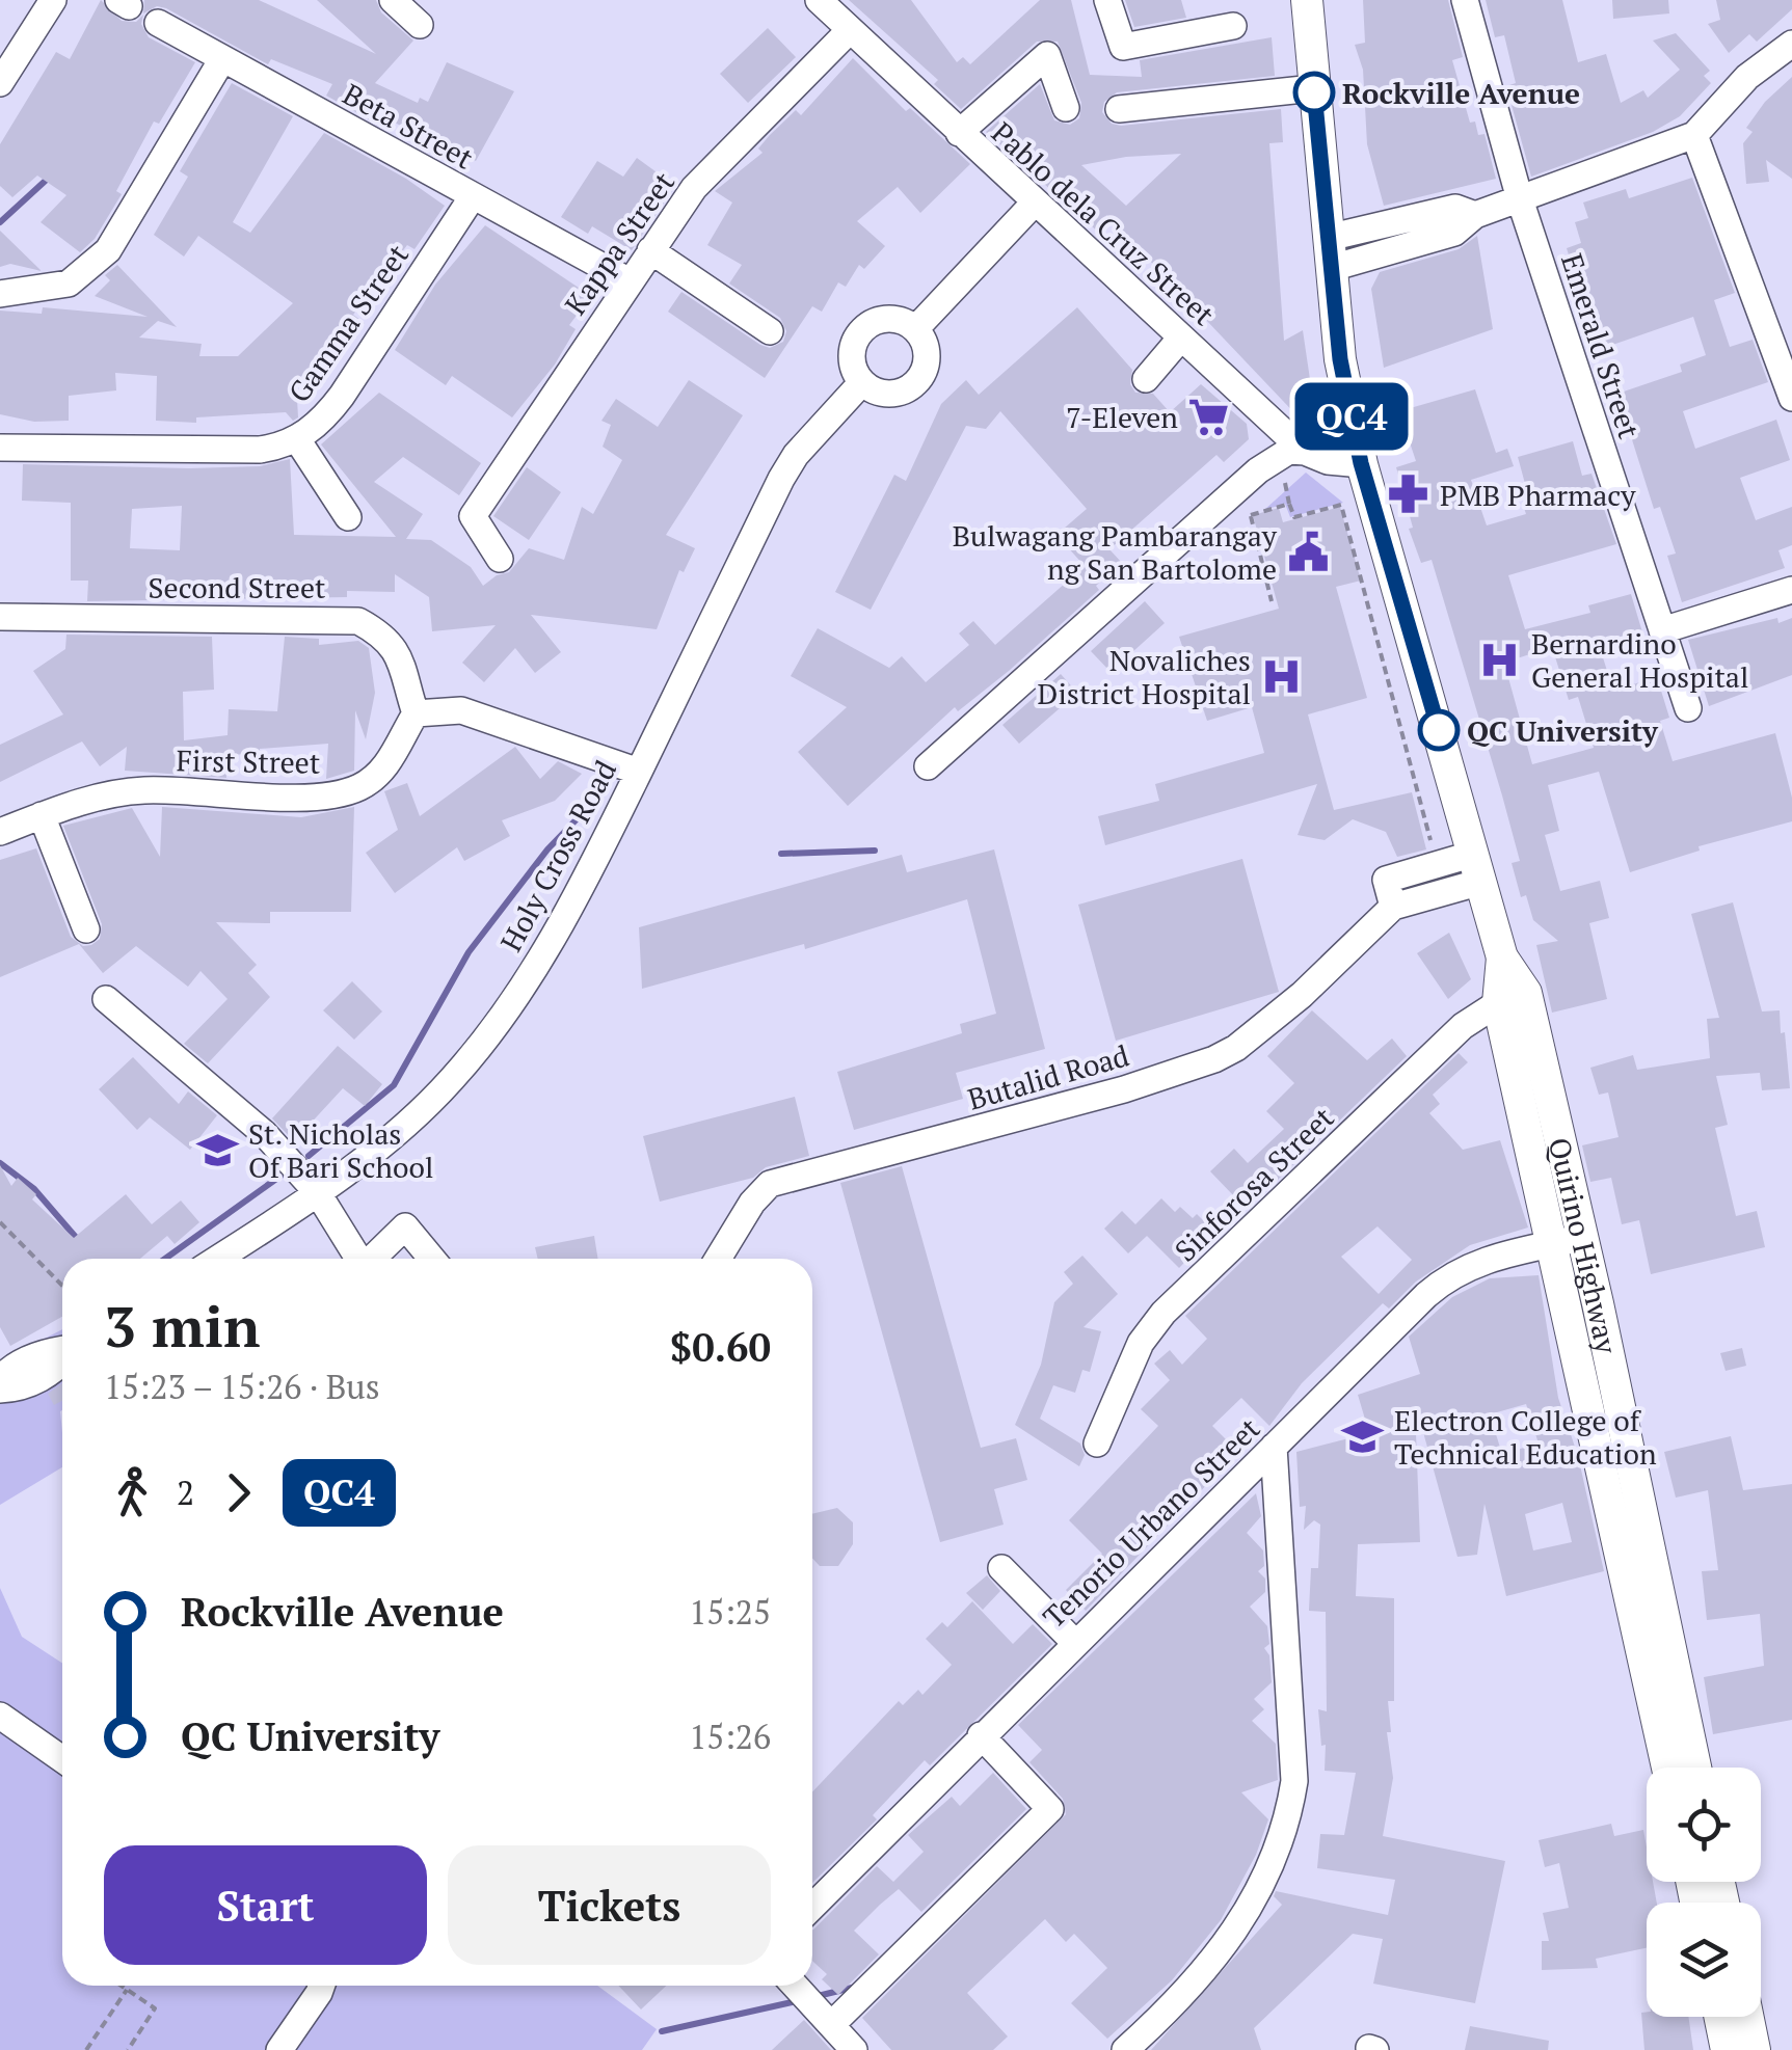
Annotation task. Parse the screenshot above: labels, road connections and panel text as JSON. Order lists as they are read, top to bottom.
{
  "streets": {
    "main road": ["Quirino Highway"],
    "street": [
      "Beta Street",
      "Pablo dela Cruz Street",
      "Kappa Street",
      "Gamma Street",
      "Emerald Street",
      "Second Street",
      "First Street",
      "Holy Cross Road",
      "Butalid Road",
      "Sinforosa Street",
      "Tenorio Urbano Street"
    ]
  },
  "crossings": [
    ["Beta Street", "Kappa Street"],
    ["Beta Street", "Gamma Street"],
    ["Pablo dela Cruz Street", "Kappa Street"],
    ["Pablo dela Cruz Street", "Quirino Highway"],
    ["Second Street", "First Street"],
    ["Butalid Road", "Quirino Highway"],
    ["Sinforosa Street", "Quirino Highway"],
    ["Quirino Highway", "Tenorio Urbano Street"]
  ],
  "places": {
    "other": ["Rockville Avenue", "QC University"],
    "supermarket": ["7-Eleven"],
    "pharmacy": ["PMB Pharmacy"],
    "public building": ["Bulwagang Pambarangay ng San Bartolome"],
    "hospital": ["Bernardino General Hospital", "Novaliches District Hospital"],
    "school or university": ["St. Nicholas Of Bari School", "Electron College of Technical Education"]
  },
  "lines": ["bus line QC4"],
  "page": {
    "on_map": "QC4",
    "heading": ["3 min", "15:23 – 15:26 · Bus", "$0.60"],
    "legs": ["2", "QC4"],
    "list": [
      {
        "name": "Rockville Avenue",
        "value": "15:25"
      },
      {
        "name": "QC University",
        "value": "15:26"
      }
    ],
    "buttons": ["Start", "Tickets"]
  }
}
